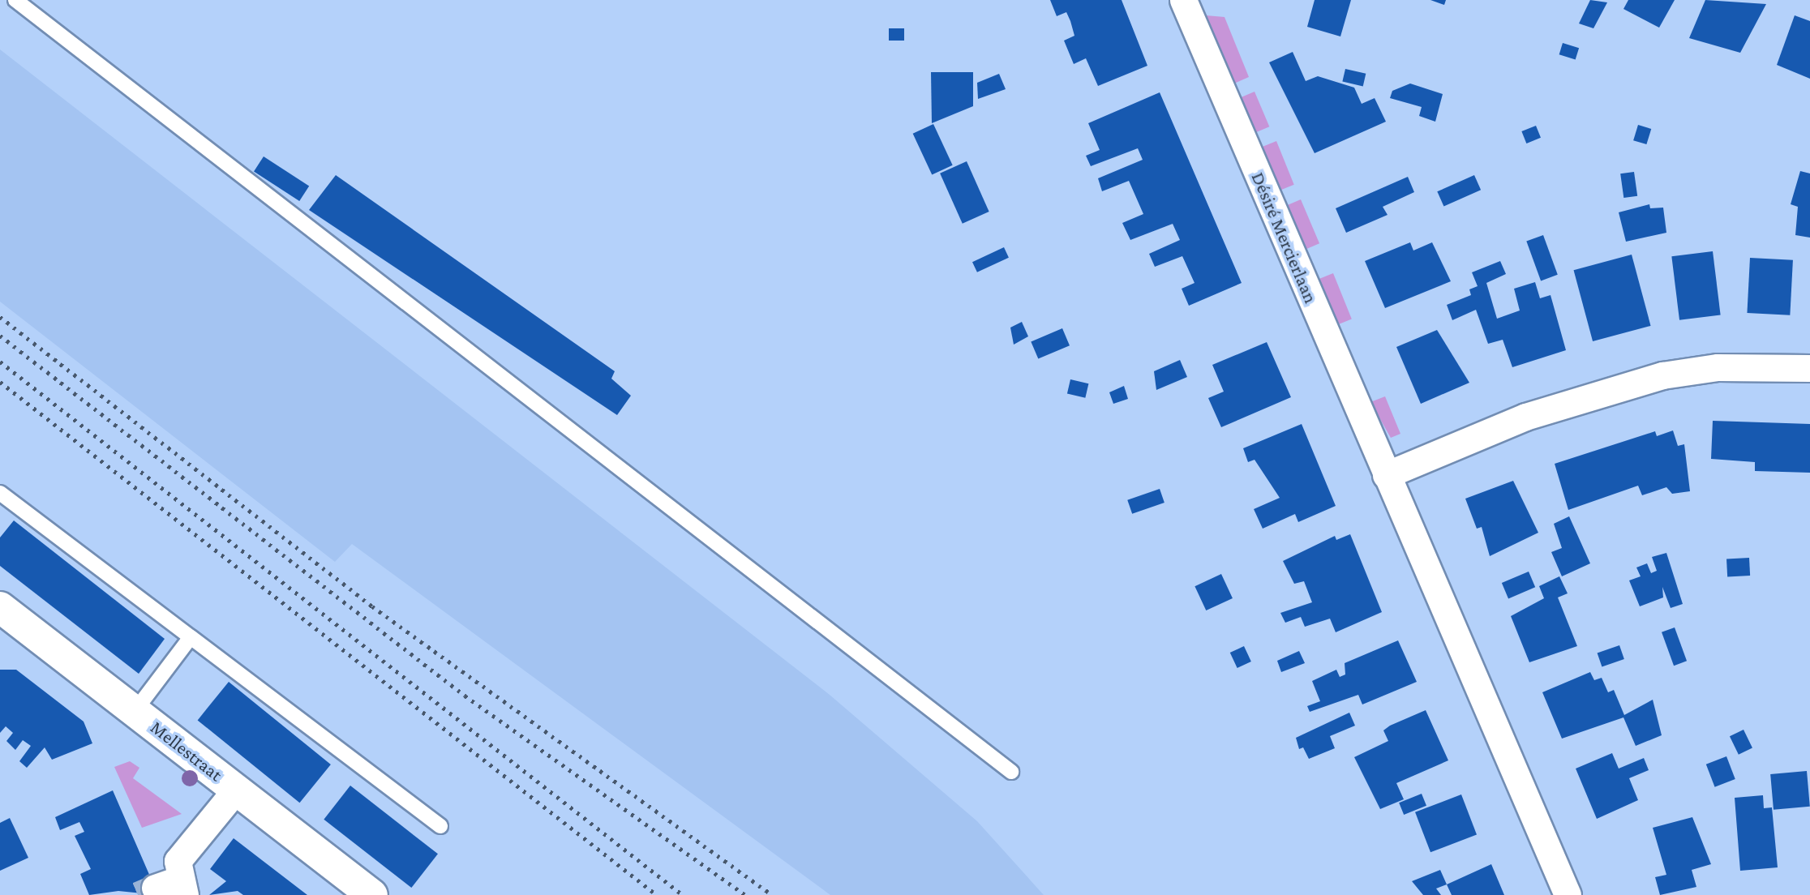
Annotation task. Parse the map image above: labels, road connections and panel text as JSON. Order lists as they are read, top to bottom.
{
  "streets": {
    "street": ["Désiré Mercierlaan", "Mellestraat"]
  }
}
